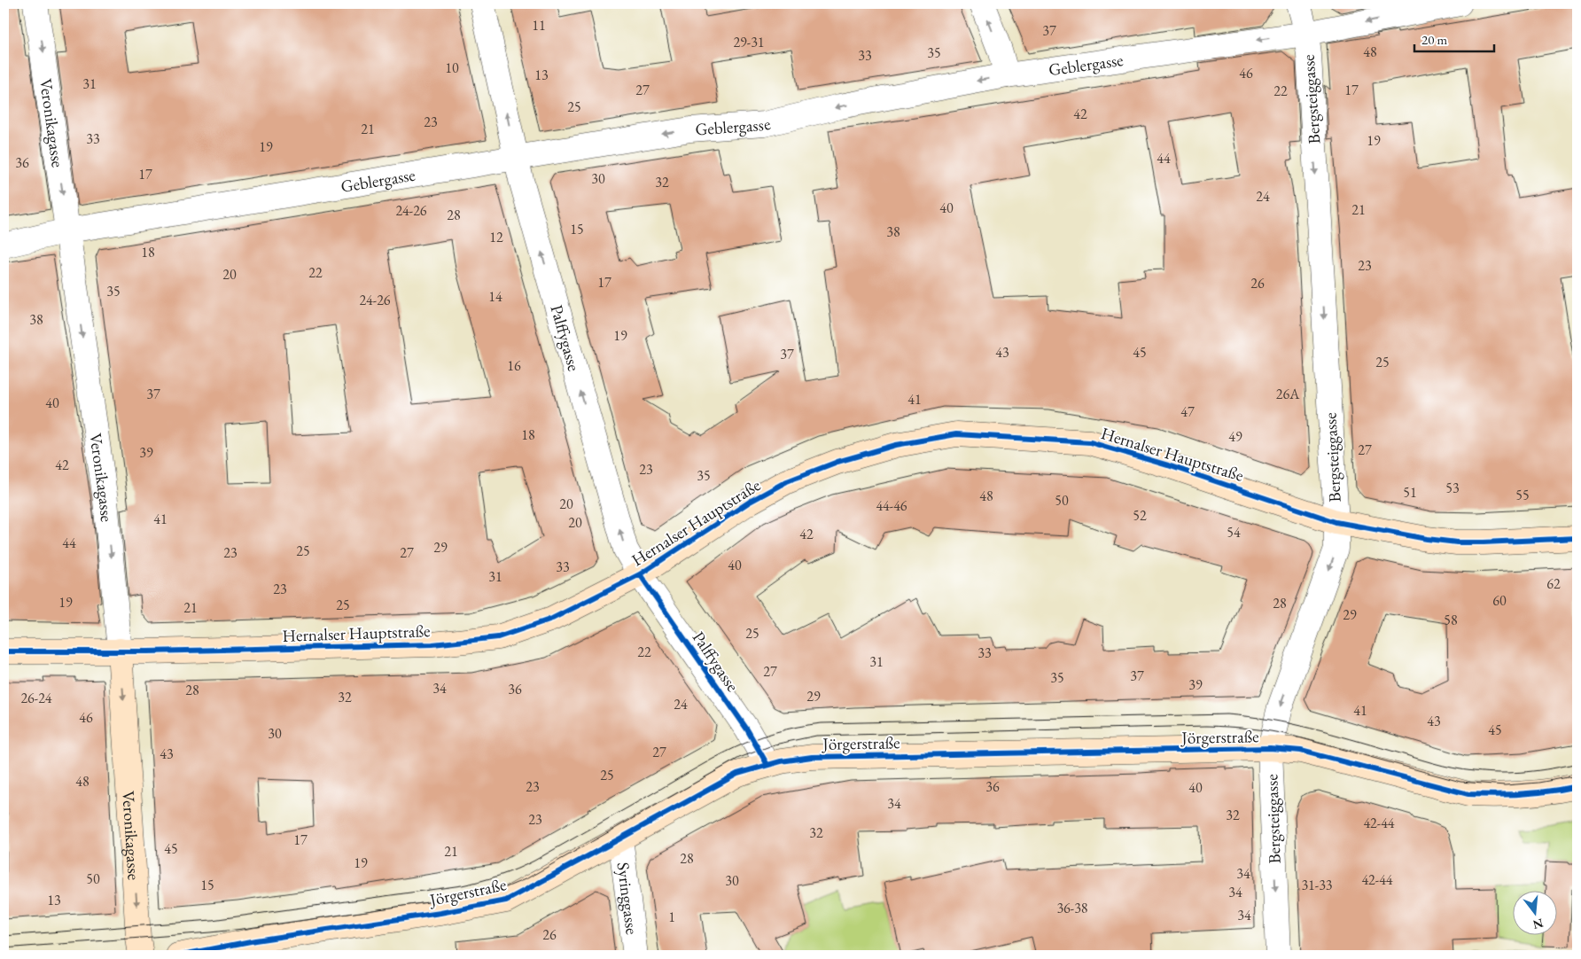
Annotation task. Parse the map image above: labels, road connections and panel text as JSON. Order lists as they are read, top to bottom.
{
  "streets": {
    "main road": ["Veronikagasse", "Hernalser Hauptstraße", "Jörgerstraße"],
    "street": [
      "Geblergasse",
      "Bergsteiggasse",
      "Palffygasse",
      "Syringgasse"
    ]
  },
  "crossings": [
    ["Geblergasse", "Bergsteiggasse"],
    ["Geblergasse", "Veronikagasse"],
    ["Geblergasse", "Palffygasse"],
    ["Bergsteiggasse", "Hernalser Hauptstraße"],
    ["Bergsteiggasse", "Jörgerstraße"],
    ["Veronikagasse", "Hernalser Hauptstraße"],
    ["Palffygasse", "Hernalser Hauptstraße"],
    ["Palffygasse", "Jörgerstraße"],
    ["Jörgerstraße", "Syringgasse"]
  ],
  "one_way": [
    "Geblergasse",
    "Bergsteiggasse",
    "Veronikagasse",
    "Palffygasse"
  ],
  "house_numbers": [
    "11",
    "37",
    "29-31",
    "48",
    "35",
    "33",
    "10",
    "46",
    "13",
    "31",
    "27",
    "17",
    "22",
    "25",
    "42",
    "23",
    "21",
    "33",
    "19",
    "19",
    "44",
    "36",
    "17",
    "30",
    "32",
    "24",
    "40",
    "21",
    "24-26",
    "28",
    "15",
    "38",
    "12",
    "18",
    "23",
    "22",
    "20",
    "17",
    "26",
    "35",
    "14",
    "24-26",
    "38",
    "19",
    "43",
    "45",
    "37",
    "25",
    "16",
    "37",
    "26A",
    "41",
    "40",
    "47",
    "18",
    "49",
    "27",
    "39",
    "42",
    "23",
    "35",
    "53",
    "51",
    "55",
    "48",
    "50",
    "20",
    "44-46",
    "52",
    "41",
    "20",
    "54",
    "42",
    "44",
    "29",
    "25",
    "23",
    "27",
    "40",
    "33",
    "31",
    "62",
    "23",
    "60",
    "19",
    "28",
    "25",
    "21",
    "29",
    "58",
    "25",
    "22",
    "33",
    "31",
    "27",
    "37",
    "35",
    "39",
    "34",
    "36",
    "28",
    "29",
    "32",
    "26-24",
    "24",
    "41",
    "46",
    "43",
    "45",
    "30",
    "27",
    "43",
    "25",
    "48",
    "23",
    "36",
    "40",
    "34",
    "32",
    "23",
    "42-44",
    "32",
    "17",
    "45",
    "21",
    "28",
    "19",
    "34",
    "50",
    "42-44",
    "30",
    "15",
    "31-33",
    "34",
    "13",
    "36-38",
    "34",
    "1",
    "26"
  ],
  "scale_bar": "20 m",
  "north": "bottom"
}
